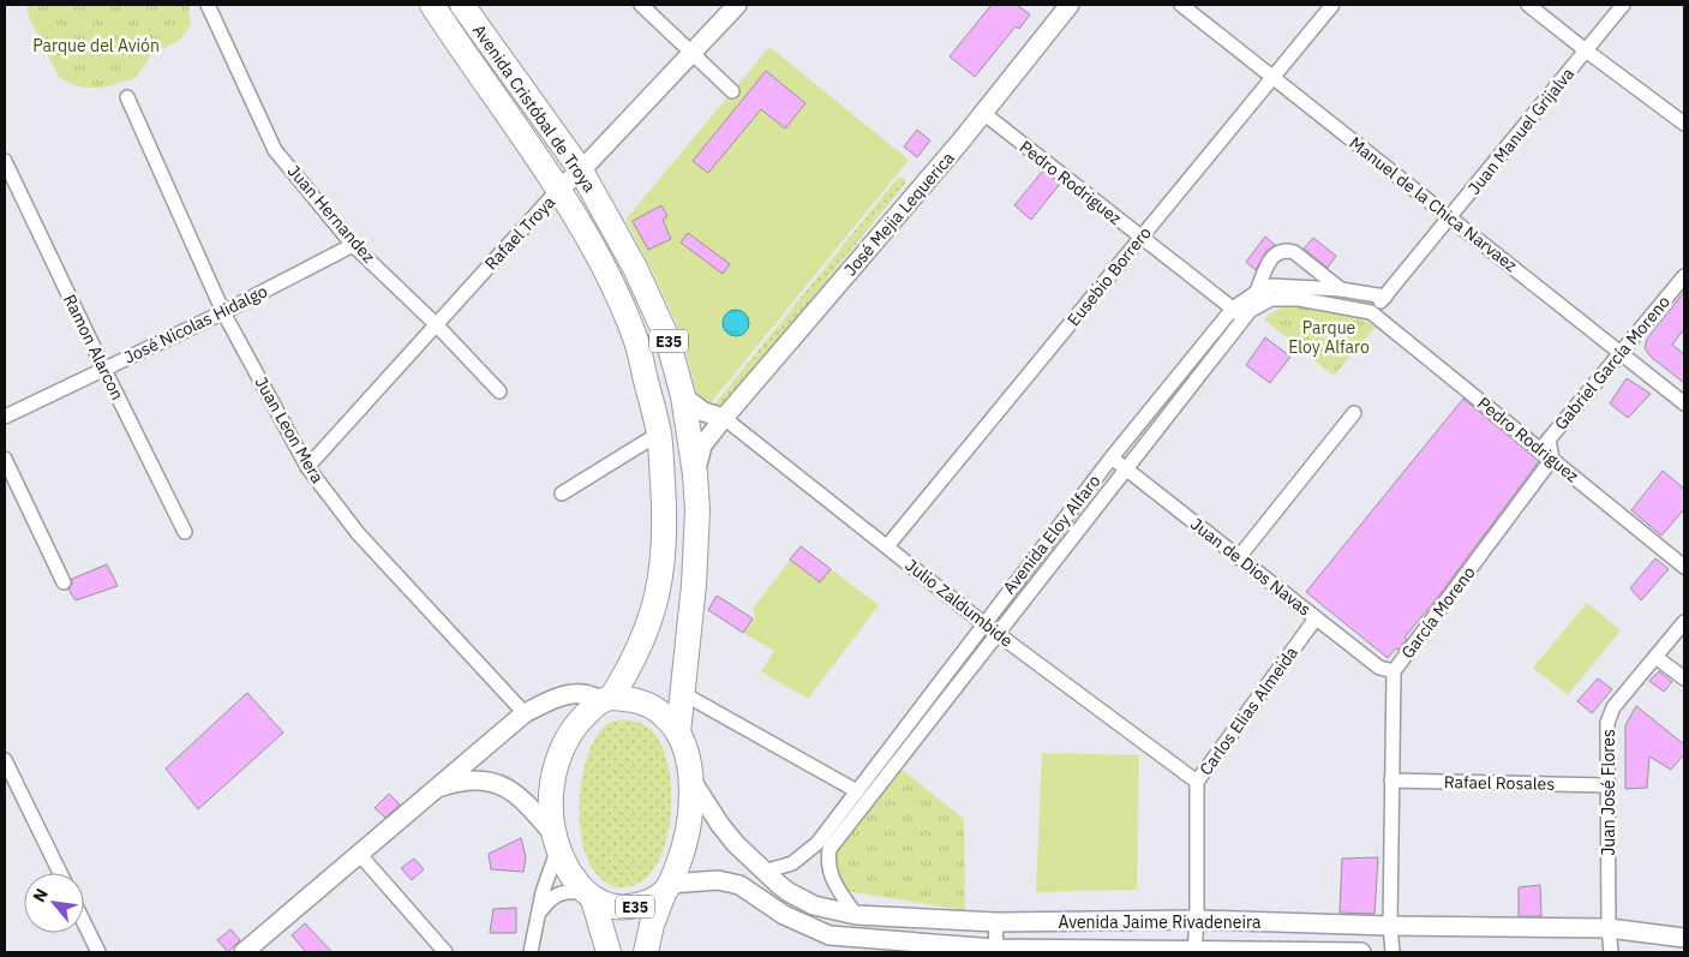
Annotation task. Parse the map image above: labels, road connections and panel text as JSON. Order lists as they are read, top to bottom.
{
  "streets": {
    "highway": ["Avenida Cristóbal de Troya", "E35"],
    "main road": ["José Mejia Lequerica", "Rafael Troya", "Avenida Jaime Rivadeneira"],
    "street": [
      "Juan Manuel Grijalva",
      "Pedro Rodriguez",
      "Manuel de la Chica Narvaez",
      "Juan Hernandez",
      "Eusebio Borrero",
      "José Nicolas Hidalgo",
      "Ramon Alarcon",
      "Gabriel García Moreno",
      "Juan Leon Mera",
      "Avenida Eloy Alfaro",
      "Juan de Dios Navas",
      "Julio Zaldumbide",
      "García Moreno",
      "Carlos Elias Almeida",
      "Rafael Rosales",
      "Juan José Flores"
    ]
  },
  "crossings": [
    ["Avenida Cristóbal de Troya", "José Mejia Lequerica"],
    ["Avenida Cristóbal de Troya", "Rafael Troya"],
    ["Avenida Cristóbal de Troya", "E35"],
    ["Avenida Cristóbal de Troya", "Avenida Jaime Rivadeneira"],
    ["Juan Manuel Grijalva", "Pedro Rodriguez"],
    ["Juan Manuel Grijalva", "Manuel de la Chica Narvaez"],
    ["Juan Manuel Grijalva", "Avenida Eloy Alfaro"],
    ["Pedro Rodriguez", "José Mejia Lequerica"],
    ["Pedro Rodriguez", "Eusebio Borrero"],
    ["Pedro Rodriguez", "Gabriel García Moreno"],
    ["Pedro Rodriguez", "Avenida Eloy Alfaro"],
    ["Pedro Rodriguez", "García Moreno"],
    ["Manuel de la Chica Narvaez", "Eusebio Borrero"],
    ["Manuel de la Chica Narvaez", "Gabriel García Moreno"],
    ["Juan Hernandez", "Rafael Troya"],
    ["Juan Hernandez", "José Nicolas Hidalgo"],
    ["José Mejia Lequerica", "Julio Zaldumbide"],
    ["Rafael Troya", "Juan Leon Mera"],
    ["Eusebio Borrero", "Julio Zaldumbide"],
    ["José Nicolas Hidalgo", "Ramon Alarcon"],
    ["José Nicolas Hidalgo", "Juan Leon Mera"],
    ["E35", "Avenida Jaime Rivadeneira"],
    ["Avenida Eloy Alfaro", "Juan de Dios Navas"],
    ["Avenida Eloy Alfaro", "Julio Zaldumbide"],
    ["Avenida Eloy Alfaro", "Avenida Jaime Rivadeneira"],
    ["Juan de Dios Navas", "García Moreno"],
    ["Juan de Dios Navas", "Carlos Elias Almeida"],
    ["Julio Zaldumbide", "Carlos Elias Almeida"],
    ["García Moreno", "Rafael Rosales"],
    ["García Moreno", "Avenida Jaime Rivadeneira"],
    ["Carlos Elias Almeida", "Avenida Jaime Rivadeneira"],
    ["Rafael Rosales", "Juan José Flores"],
    ["Juan José Flores", "Avenida Jaime Rivadeneira"]
  ],
  "parks": ["Parque del Avión", "Parque Eloy Alfaro"],
  "north": "top left"
}
